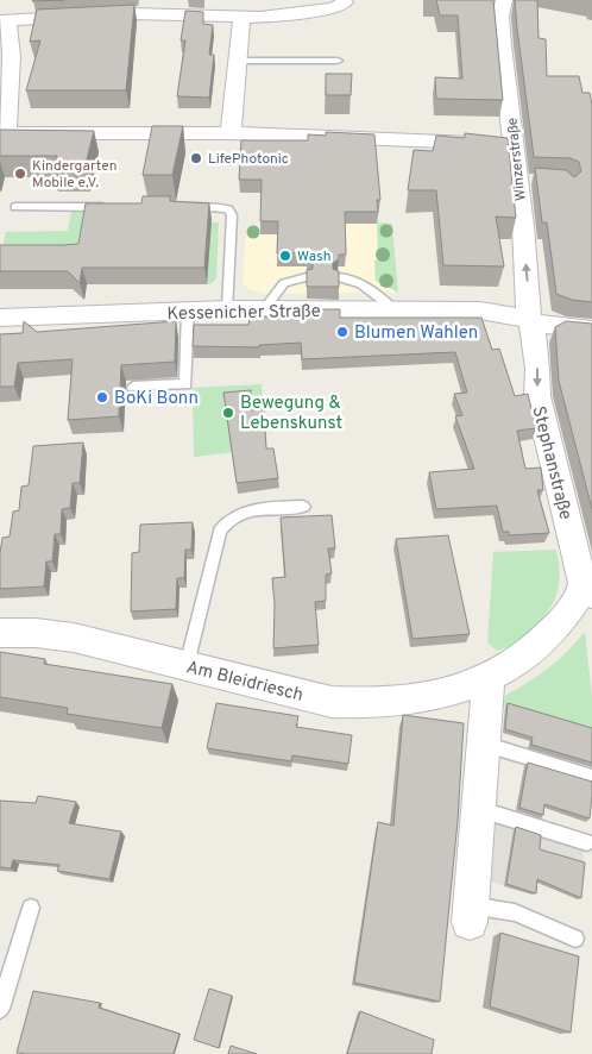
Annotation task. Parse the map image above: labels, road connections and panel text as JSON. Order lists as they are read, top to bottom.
{
  "streets": {
    "street": [
      "Winzerstraße",
      "Kessenicher Straße",
      "Stephanstraße",
      "Am Bleidriesch"
    ]
  },
  "crossings": [
    ["Winzerstraße", "Kessenicher Straße"],
    ["Winzerstraße", "Stephanstraße"],
    ["Kessenicher Straße", "Stephanstraße"],
    ["Stephanstraße", "Am Bleidriesch"]
  ],
  "one_way": ["Winzerstraße", "Stephanstraße"],
  "places": [
    "LifePhotonic",
    "Kindergarten Mobile e.V.",
    "Wash",
    "Blumen Wahlen",
    "BoKi Bonn",
    "Bewegung & Lebenskunst"
  ]
}
